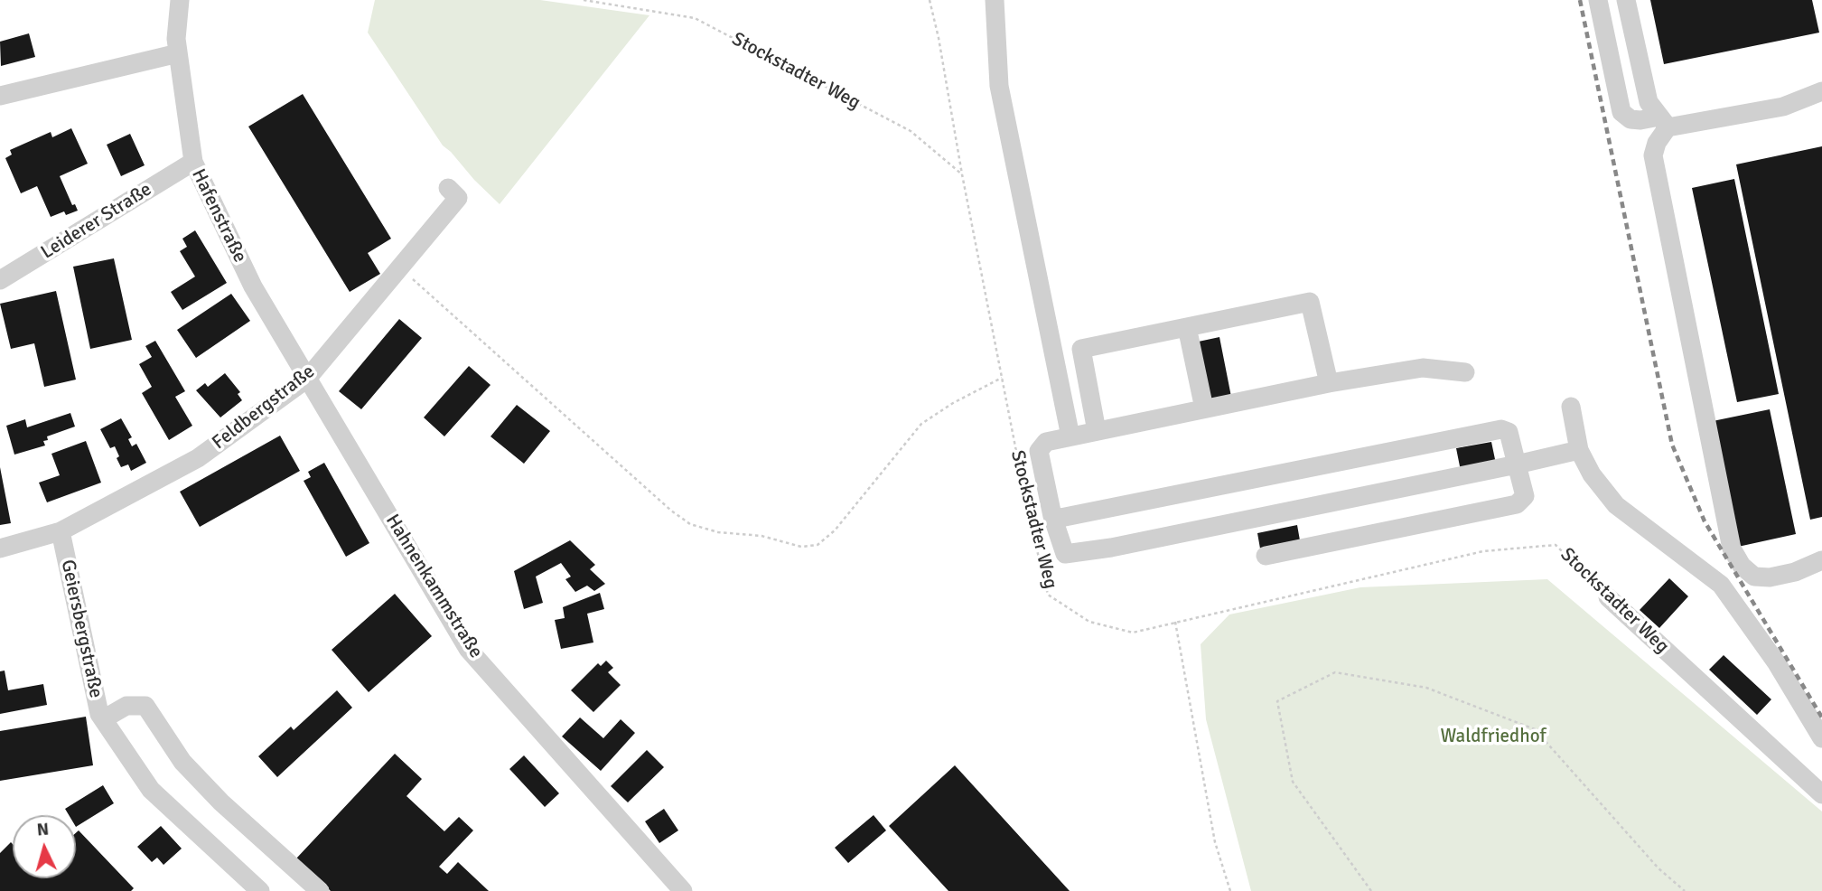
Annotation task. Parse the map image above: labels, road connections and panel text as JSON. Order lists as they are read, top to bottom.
{
  "streets": {
    "street": [
      "Stockstadter Weg",
      "Hafenstraße",
      "Leiderer Straße",
      "Feldbergstraße",
      "Hahnenkammstraße",
      "Geiersbergstraße"
    ]
  },
  "crossings": [
    ["Hafenstraße", "Leiderer Straße"],
    ["Hafenstraße", "Feldbergstraße"],
    ["Hafenstraße", "Hahnenkammstraße"],
    ["Feldbergstraße", "Hahnenkammstraße"],
    ["Feldbergstraße", "Geiersbergstraße"]
  ],
  "parks": ["Waldfriedhof"],
  "north": "top"
}
